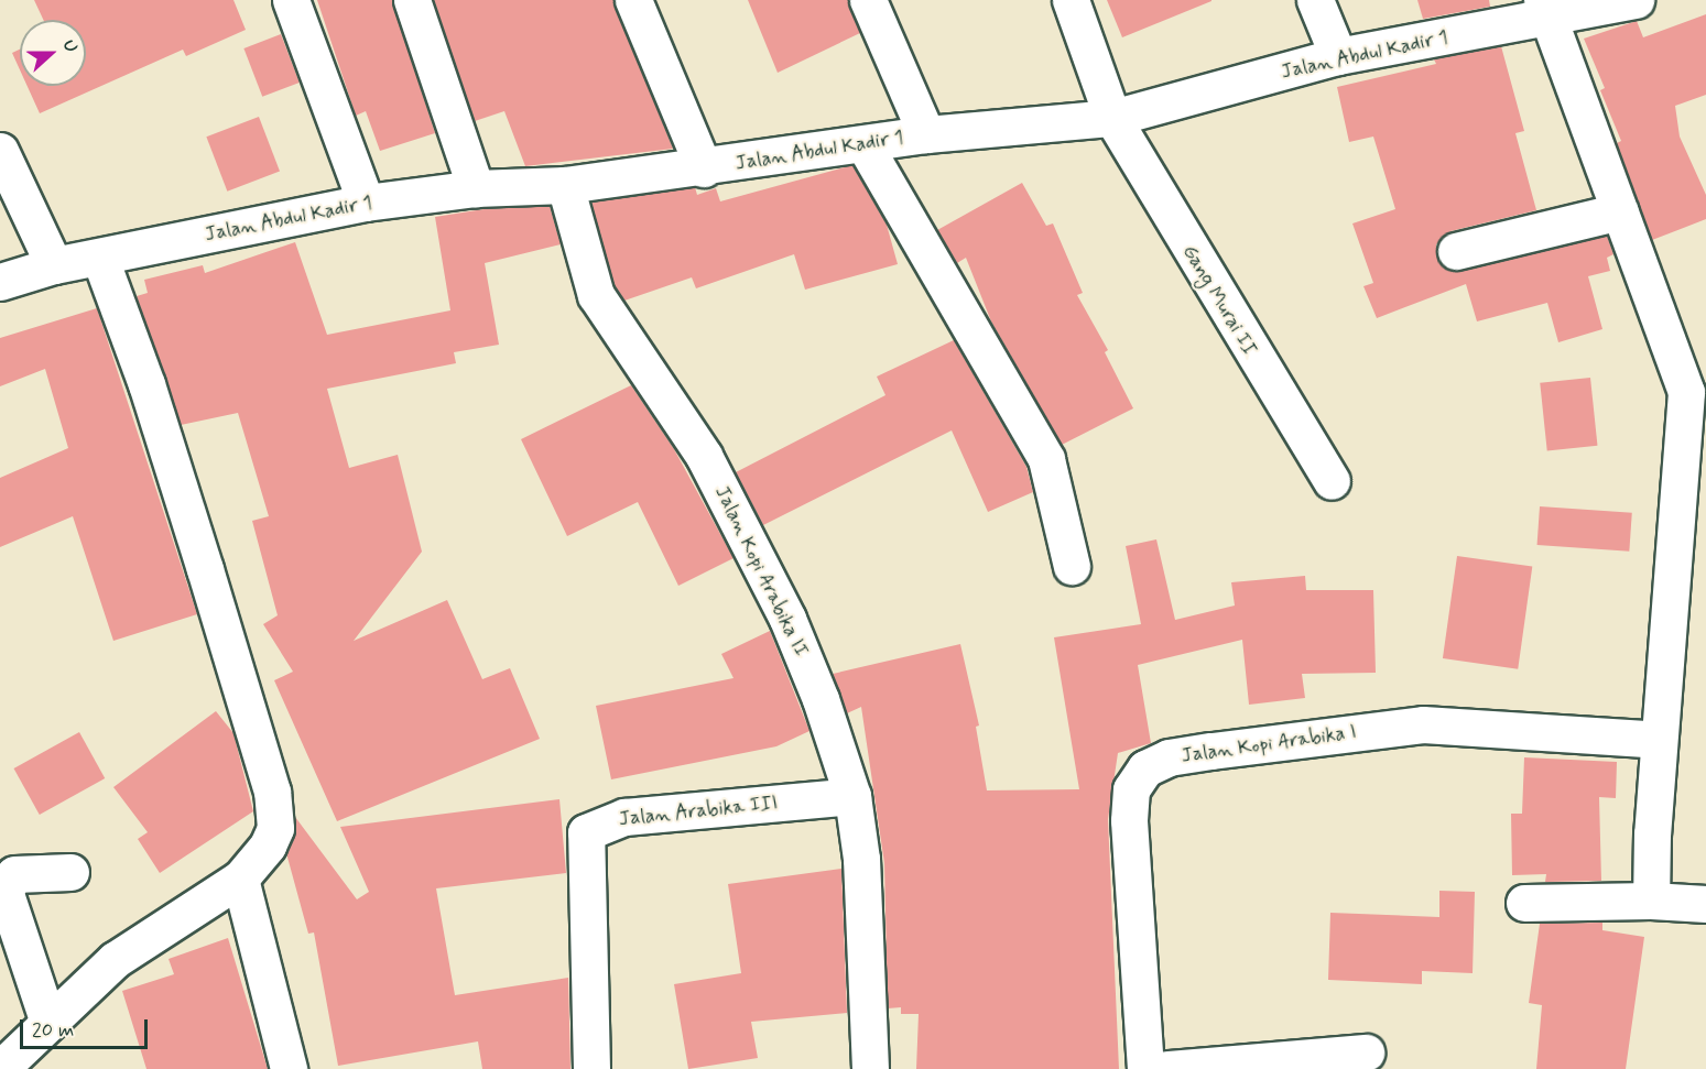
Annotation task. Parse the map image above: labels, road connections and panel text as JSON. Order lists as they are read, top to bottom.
{
  "streets": {
    "street": [
      "Jalan Abdul Kadir 1",
      "Gang Murai II",
      "Jalan Kopi Arabika II",
      "Jalan Kopi Arabika I",
      "Jalan Arabika III"
    ]
  },
  "crossings": [
    ["Jalan Abdul Kadir 1", "Gang Murai II"],
    ["Jalan Abdul Kadir 1", "Jalan Kopi Arabika II"],
    ["Jalan Kopi Arabika II", "Jalan Arabika III"]
  ],
  "scale_bar": "20 m",
  "north": "right"
}
